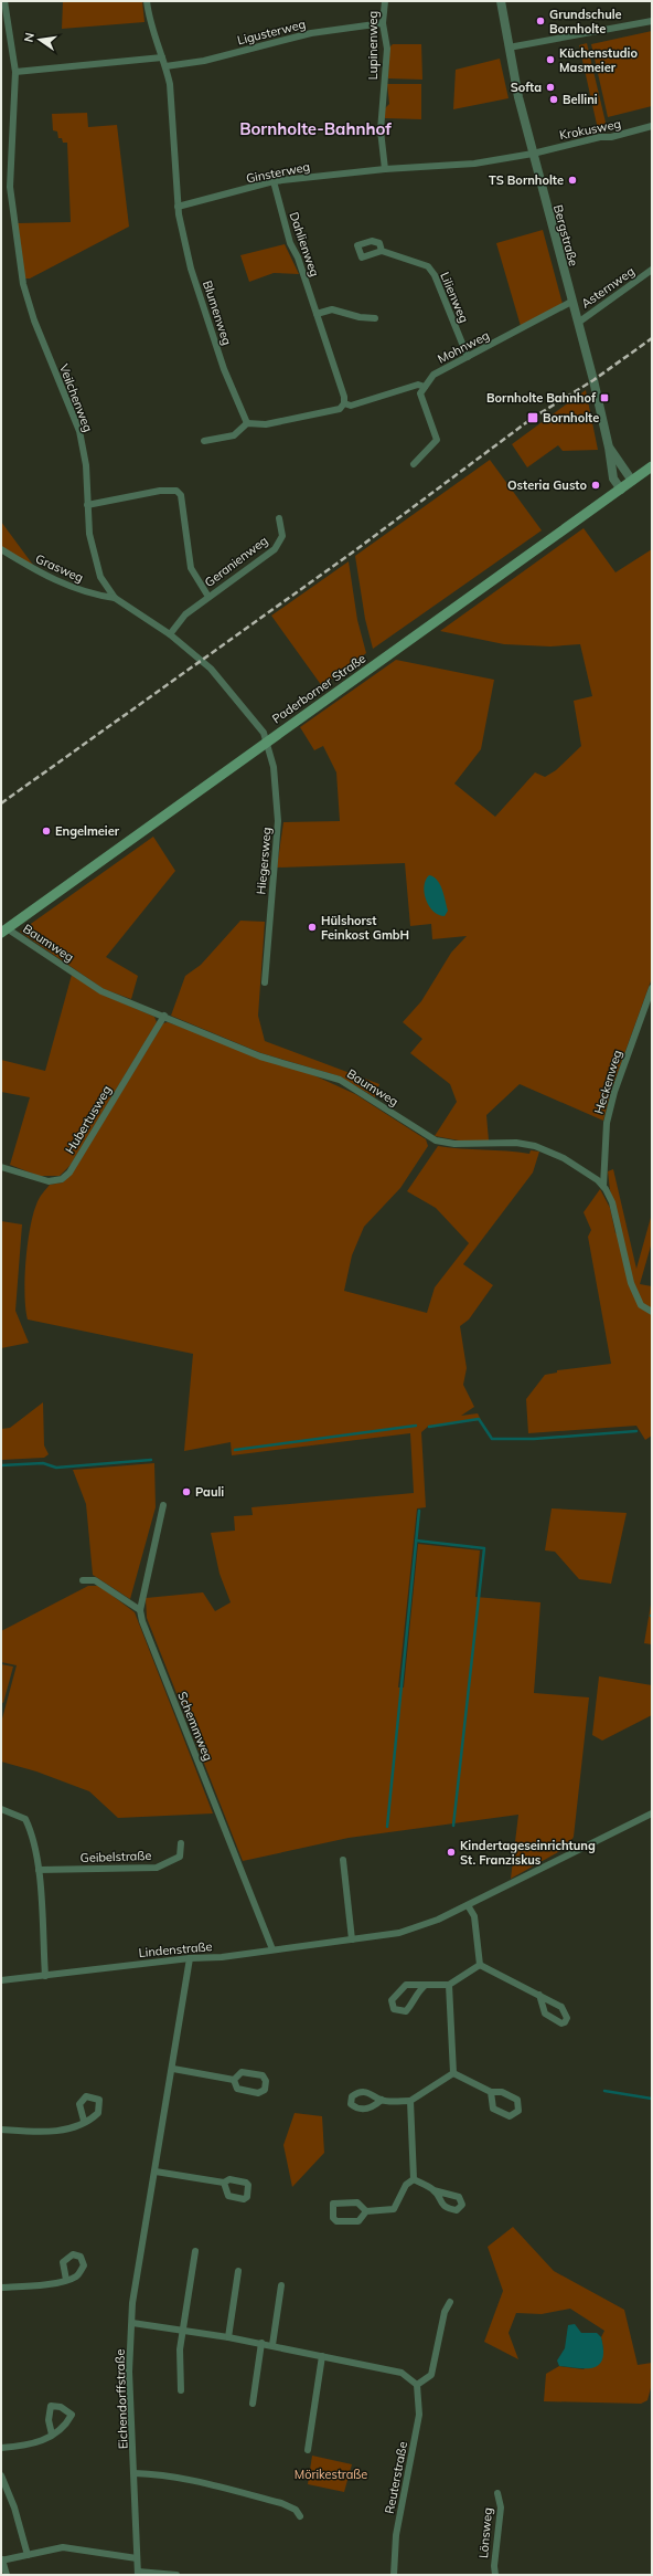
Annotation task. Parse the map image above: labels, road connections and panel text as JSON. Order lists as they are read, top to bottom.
{
  "streets": {
    "main road": ["Paderborner Straße"],
    "street": [
      "Ligusterweg",
      "Lupinenweg",
      "Krokusweg",
      "Ginsterweg",
      "Bergstraße",
      "Dahlienweg",
      "Asternweg",
      "Lilienweg",
      "Blumenweg",
      "Mohnweg",
      "Veilchenweg",
      "Geranienweg",
      "Grasweg",
      "Hiegersweg",
      "Baumweg",
      "Heckenweg",
      "Hubertusweg",
      "Schemmweg",
      "Geibelstraße",
      "Lindenstraße",
      "Eichendorffstraße",
      "Reuterstraße",
      "Lönsweg"
    ]
  },
  "crossings": [
    ["Ligusterweg", "Lupinenweg"],
    ["Lupinenweg", "Ginsterweg"],
    ["Krokusweg", "Ginsterweg"],
    ["Krokusweg", "Bergstraße"],
    ["Ginsterweg", "Bergstraße"],
    ["Ginsterweg", "Dahlienweg"],
    ["Ginsterweg", "Blumenweg"],
    ["Bergstraße", "Asternweg"],
    ["Bergstraße", "Mohnweg"],
    ["Bergstraße", "Paderborner Straße"],
    ["Lilienweg", "Mohnweg"],
    ["Veilchenweg", "Geranienweg"],
    ["Veilchenweg", "Grasweg"],
    ["Veilchenweg", "Paderborner Straße"],
    ["Veilchenweg", "Hiegersweg"],
    ["Paderborner Straße", "Hiegersweg"],
    ["Paderborner Straße", "Baumweg"],
    ["Baumweg", "Heckenweg"],
    ["Baumweg", "Hubertusweg"],
    ["Schemmweg", "Lindenstraße"],
    ["Lindenstraße", "Eichendorffstraße"]
  ],
  "districts": ["Bornholte-Bahnhof"],
  "parks": ["Mörikestraße"],
  "places": {
    "other": [
      "Grundschule Bornholte",
      "Küchenstudio Masmeier",
      "Softa",
      "Bellini",
      "TS Bornholte",
      "Osteria Gusto",
      "Engelmeier",
      "Hülshorst Feinkost GmbH",
      "Pauli",
      "Kindertageseinrichtung St. Franziskus"
    ],
    "transit": ["Bornholte Bahnhof", "Bornholte"]
  },
  "north": "left"
}
